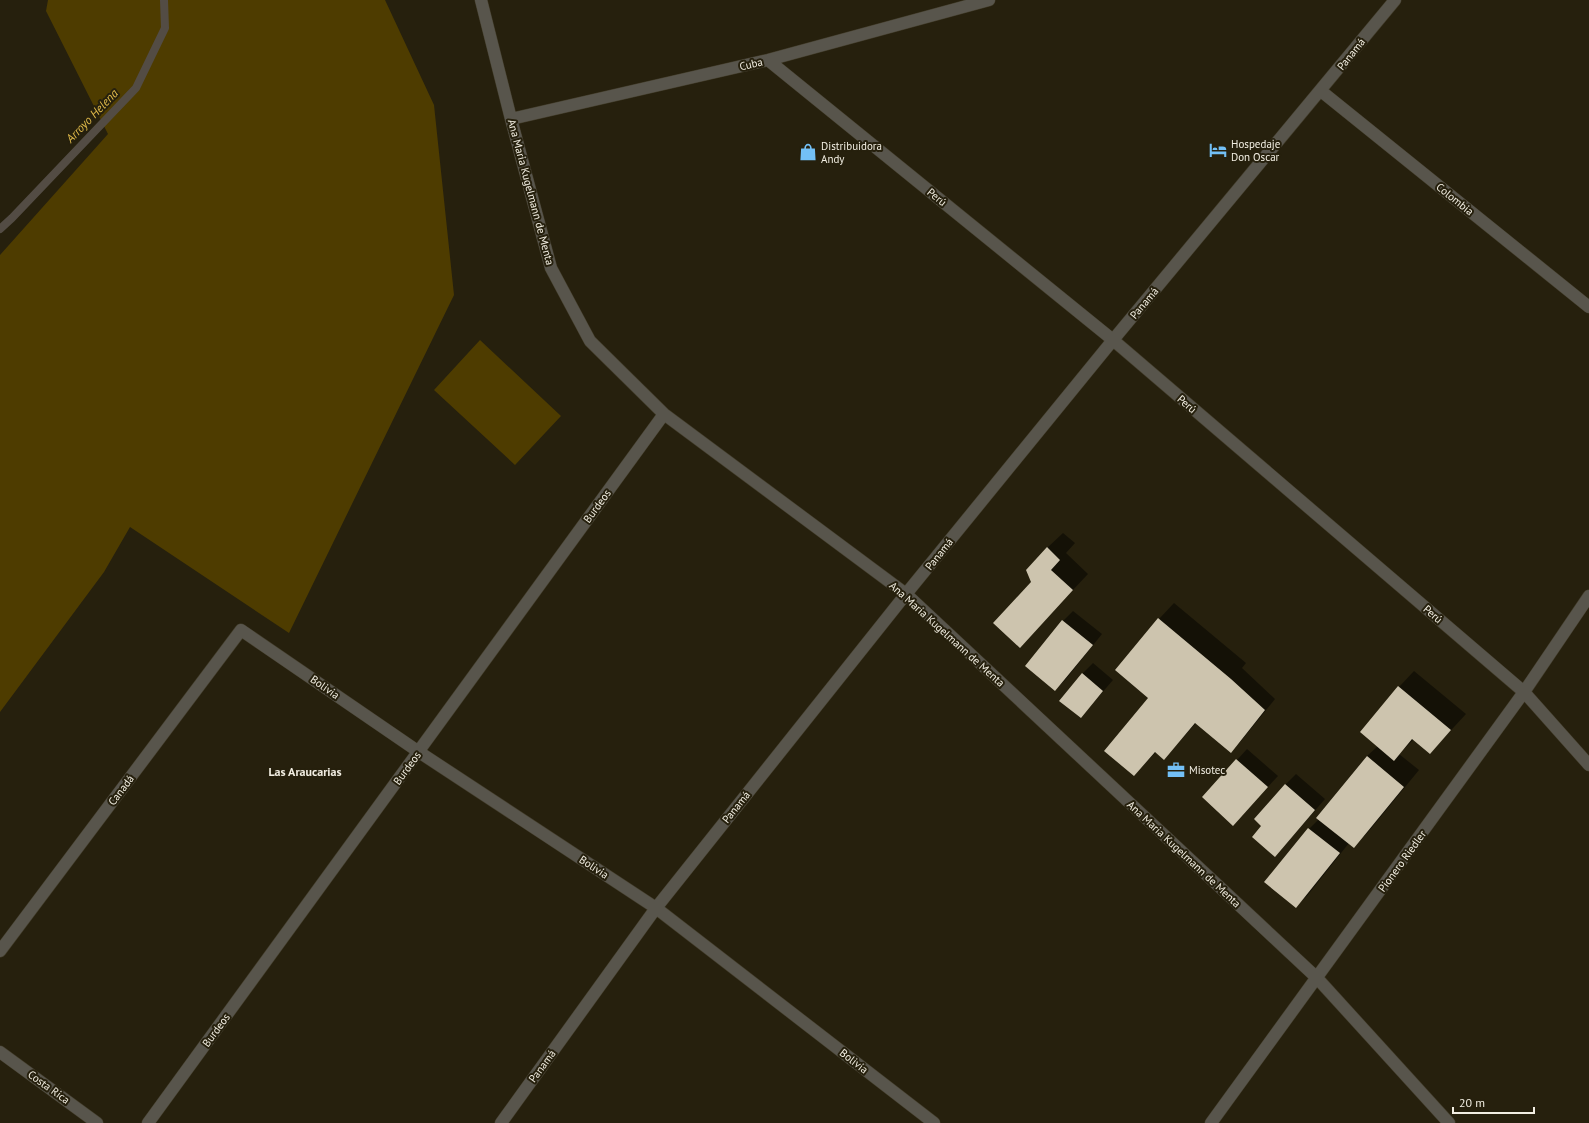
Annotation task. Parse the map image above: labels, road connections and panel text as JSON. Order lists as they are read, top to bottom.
{
  "streets": {
    "street": [
      "Panamá",
      "Cuba",
      "Ana Maria Kugelmann de Menta",
      "Perú",
      "Colombia",
      "Burdeos",
      "Bolivia",
      "Canadá",
      "Pionero Riedler",
      "Costa Rica"
    ]
  },
  "crossings": [
    ["Panamá", "Ana Maria Kugelmann de Menta"],
    ["Panamá", "Perú"],
    ["Panamá", "Colombia"],
    ["Panamá", "Bolivia"],
    ["Cuba", "Ana Maria Kugelmann de Menta"],
    ["Cuba", "Perú"],
    ["Ana Maria Kugelmann de Menta", "Burdeos"],
    ["Ana Maria Kugelmann de Menta", "Pionero Riedler"],
    ["Perú", "Pionero Riedler"],
    ["Burdeos", "Bolivia"],
    ["Bolivia", "Canadá"]
  ],
  "districts": ["Las Araucarias"],
  "water": ["Arroyo Helena"],
  "places": {
    "hotel": ["Hospedaje Don Oscar"],
    "shop": ["Distribuidora Andy"],
    "office": ["Misotec"]
  },
  "scale_bar": "20 m"
}
